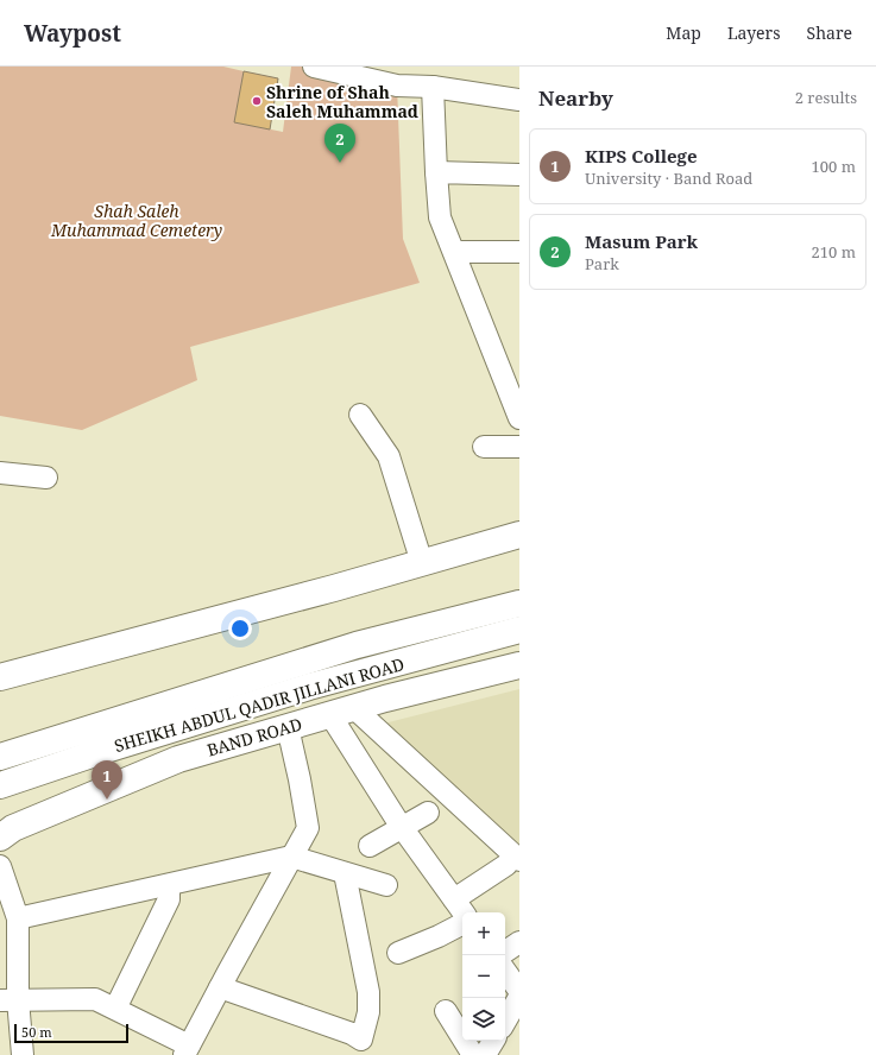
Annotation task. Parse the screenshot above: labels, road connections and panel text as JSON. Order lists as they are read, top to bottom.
{
  "streets": {
    "main road": ["SHEIKH ABDUL QADIR JILLANI ROAD", "BAND ROAD"]
  },
  "parks": ["Shah Saleh Muhammad Cemetery"],
  "places": ["Shrine of Shah Saleh Muhammad"],
  "scale_bar": "50 m",
  "page": {
    "header": "Waypost",
    "nav": ["Map", "Layers", "Share"],
    "heading": ["Nearby", "2 results"],
    "pins": ["2", "1"],
    "list": [
      {
        "mark": "1",
        "name": "KIPS College",
        "note": "University · Band Road",
        "value": "100 m"
      },
      {
        "mark": "2",
        "name": "Masum Park",
        "note": "Park",
        "value": "210 m"
      }
    ],
    "map_buttons": ["+", "−"],
    "scale": "50 m"
  }
}
